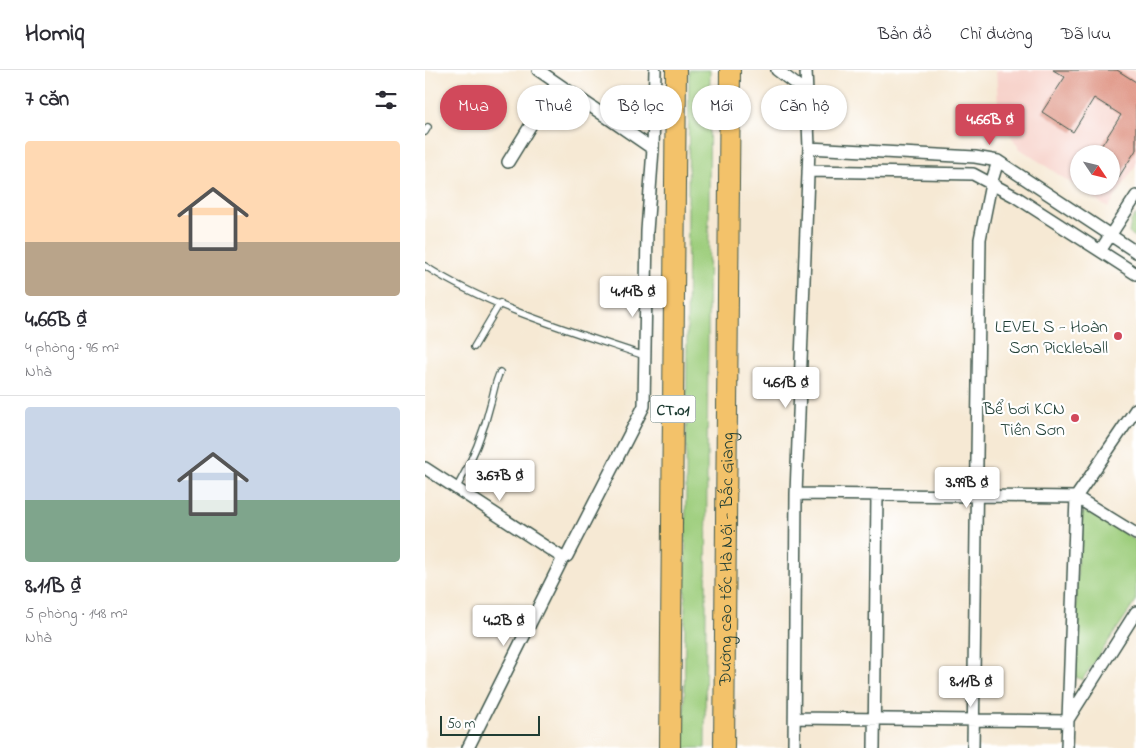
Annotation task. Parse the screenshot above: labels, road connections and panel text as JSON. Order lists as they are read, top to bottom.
{
  "streets": {
    "highway": ["CT.01", "Đường cao tốc Hà Nội - Bắc Giang"]
  },
  "places": ["LEVEL S - Hoàn Sơn Pickleball", "Bể bơi KCN Tiên Sơn"],
  "scale_bar": "50 m",
  "north": "bottom right",
  "page": {
    "header": "Homiq",
    "nav": ["Bản đồ", "Chỉ đường", "Đã lưu"],
    "heading": "7 căn",
    "chip": [
      "Mua",
      "Thuê",
      "Bộ lọc",
      "Mới",
      "Căn hộ"
    ],
    "price": [
      "4.66B ₫",
      "4.14B ₫",
      "4.61B ₫",
      "3.67B ₫",
      "3.99B ₫",
      "4.2B ₫",
      "8.11B ₫"
    ],
    "list": [
      {
        "name": "4.66B ₫",
        "note": "4 phòng · 96 m² · Nhà"
      },
      {
        "name": "8.11B ₫",
        "note": "5 phòng · 148 m² · Nhà"
      }
    ],
    "scale": "50 m"
  }
}
